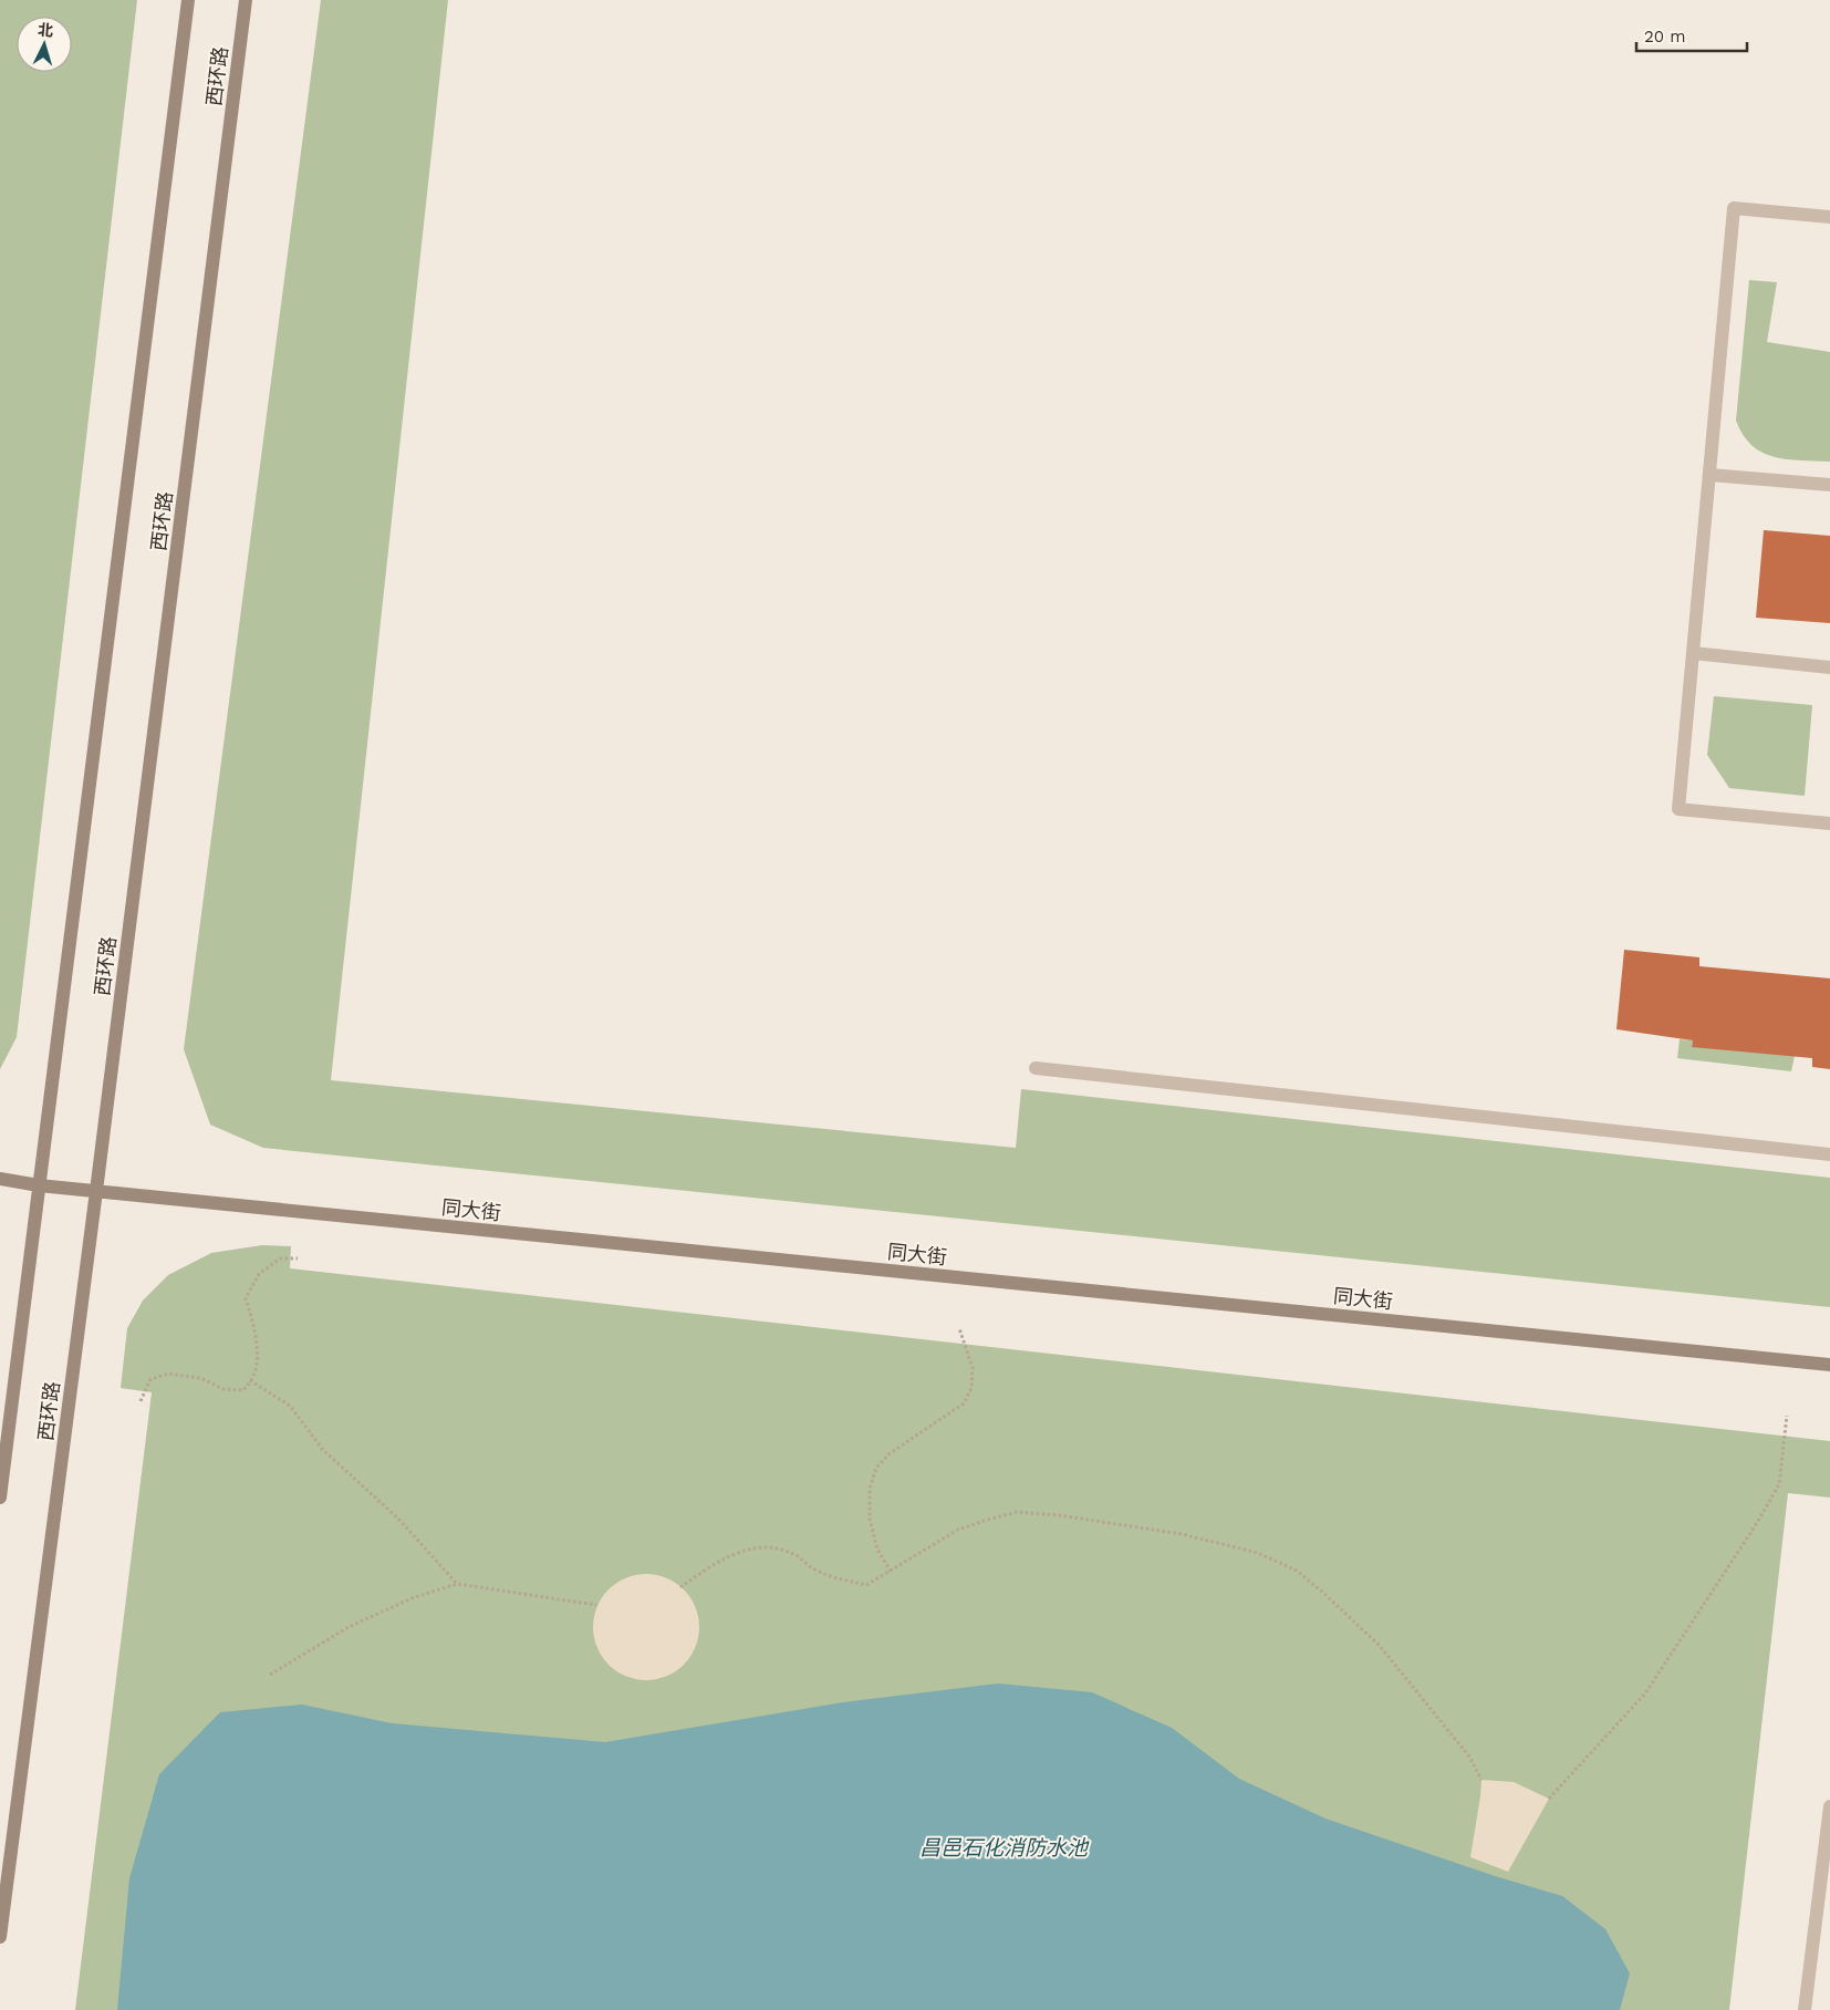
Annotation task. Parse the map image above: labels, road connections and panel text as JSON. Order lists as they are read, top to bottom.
{
  "streets": {
    "main road": ["西环路", "同大街"]
  },
  "crossings": [
    ["西环路", "同大街"]
  ],
  "water": ["昌邑石化消防水池"],
  "scale_bar": "20 m",
  "north": "top"
}
